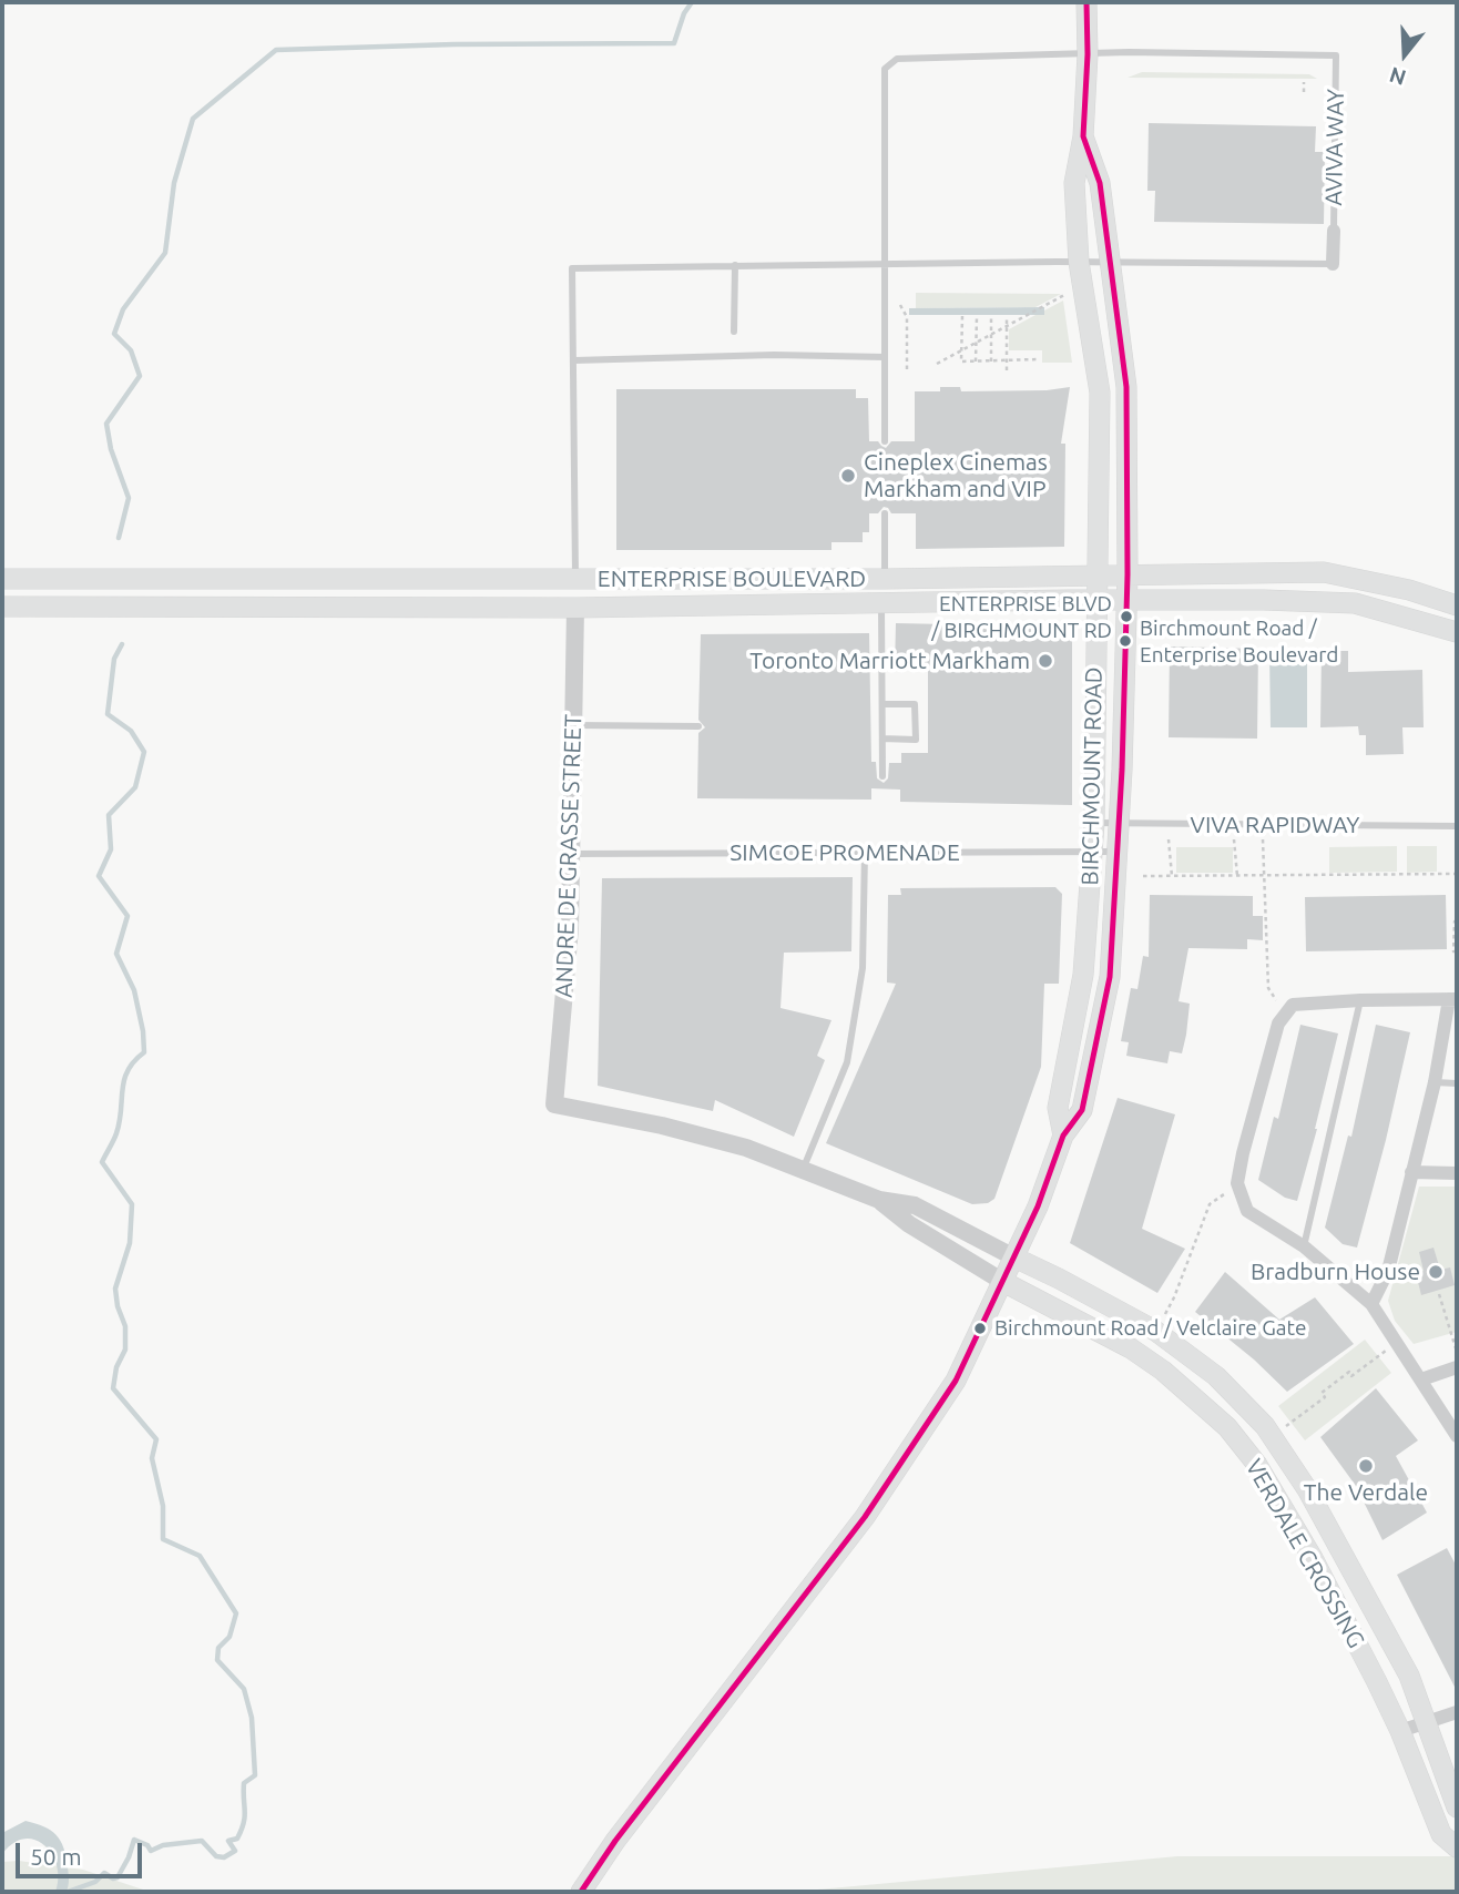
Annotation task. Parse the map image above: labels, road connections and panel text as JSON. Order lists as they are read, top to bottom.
{
  "streets": {
    "main road": ["ENTERPRISE BOULEVARD", "BIRCHMOUNT ROAD", "VERDALE CROSSING"],
    "street": ["AVIVA WAY", "ANDRE DE GRASSE STREET"],
    "lane": ["VIVA RAPIDWAY", "SIMCOE PROMENADE"]
  },
  "crossings": [
    ["AVIVA WAY", "BIRCHMOUNT ROAD"],
    ["ENTERPRISE BOULEVARD", "BIRCHMOUNT ROAD"],
    ["ENTERPRISE BOULEVARD", "ANDRE DE GRASSE STREET"],
    ["BIRCHMOUNT ROAD", "VIVA RAPIDWAY"],
    ["BIRCHMOUNT ROAD", "SIMCOE PROMENADE"],
    ["BIRCHMOUNT ROAD", "VERDALE CROSSING"],
    ["SIMCOE PROMENADE", "ANDRE DE GRASSE STREET"],
    ["ANDRE DE GRASSE STREET", "VERDALE CROSSING"]
  ],
  "places": [
    "Cineplex Cinemas Markham and VIP",
    "ENTERPRISE BLVD / BIRCHMOUNT RD",
    "Birchmount Road / Enterprise Boulevard",
    "Toronto Marriott Markham",
    "Bradburn House",
    "Birchmount Road / Velclaire Gate",
    "The Verdale"
  ],
  "scale_bar": "50 m",
  "north": "bottom"
}
